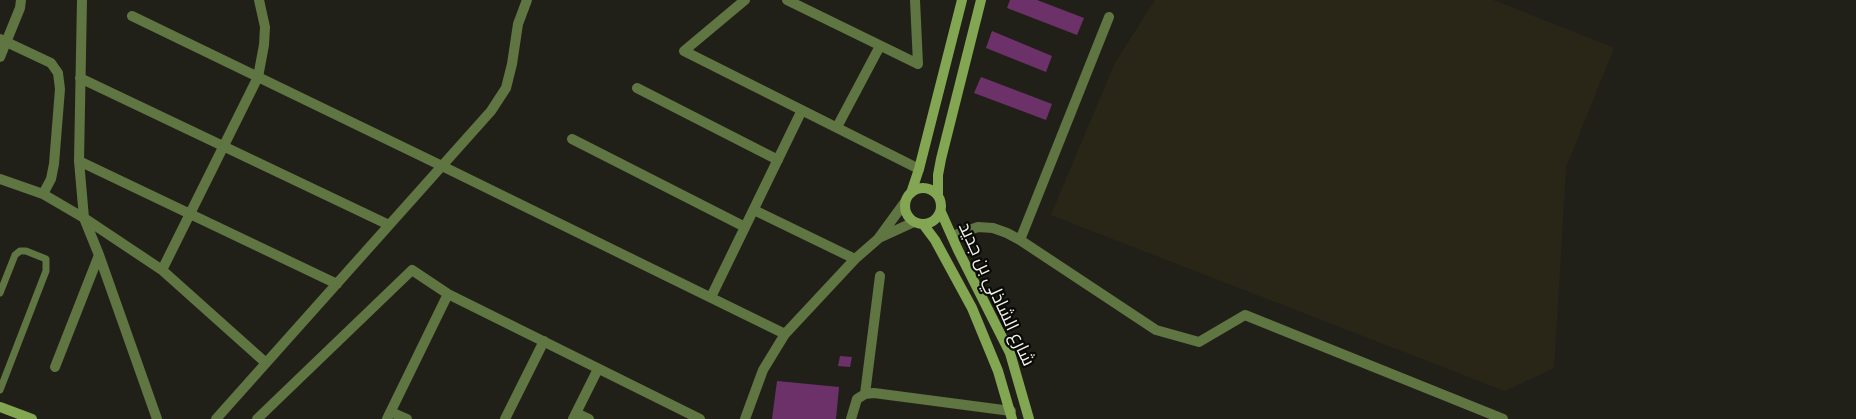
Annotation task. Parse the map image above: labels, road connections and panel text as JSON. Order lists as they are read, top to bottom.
{
  "streets": {
    "main road": ["شارع الشاذلي بن جديد"]
  }
}
